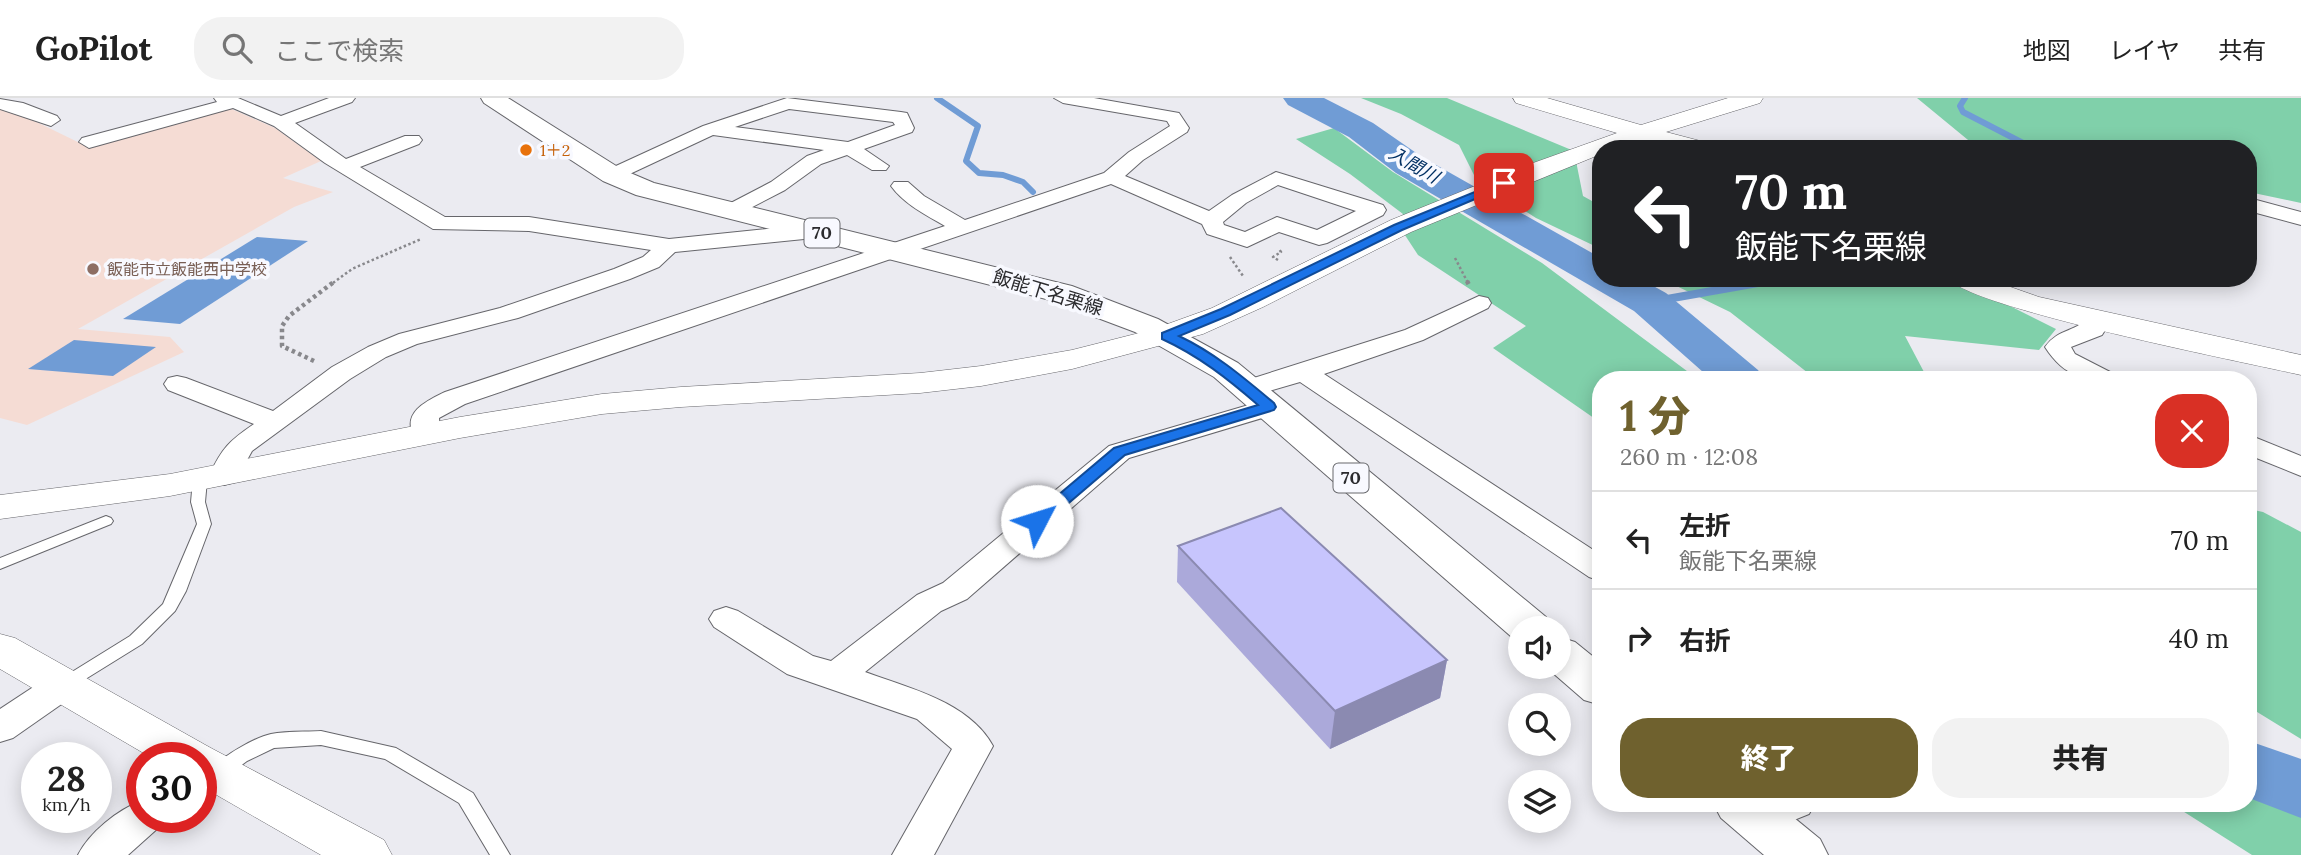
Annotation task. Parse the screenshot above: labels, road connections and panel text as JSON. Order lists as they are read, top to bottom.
{
  "streets": {
    "main road": ["70", "飯能下名栗線"]
  },
  "water": ["入間川"],
  "places": ["1＋2", "飯能市立飯能西中学校"],
  "page": {
    "header": "GoPilot",
    "search": "ここで検索",
    "nav": ["地図", "レイヤ", "共有"],
    "turn": ["70 m", "飯能下名栗線"],
    "heading": ["1 分", "260 m · 12:08"],
    "list": [
      {
        "name": "左折",
        "note": "飯能下名栗線",
        "value": "70 m"
      },
      {
        "name": "右折",
        "value": "40 m"
      }
    ],
    "buttons": ["終了", "共有"],
    "speed": "28 km/h",
    "limit": "30"
  }
}
